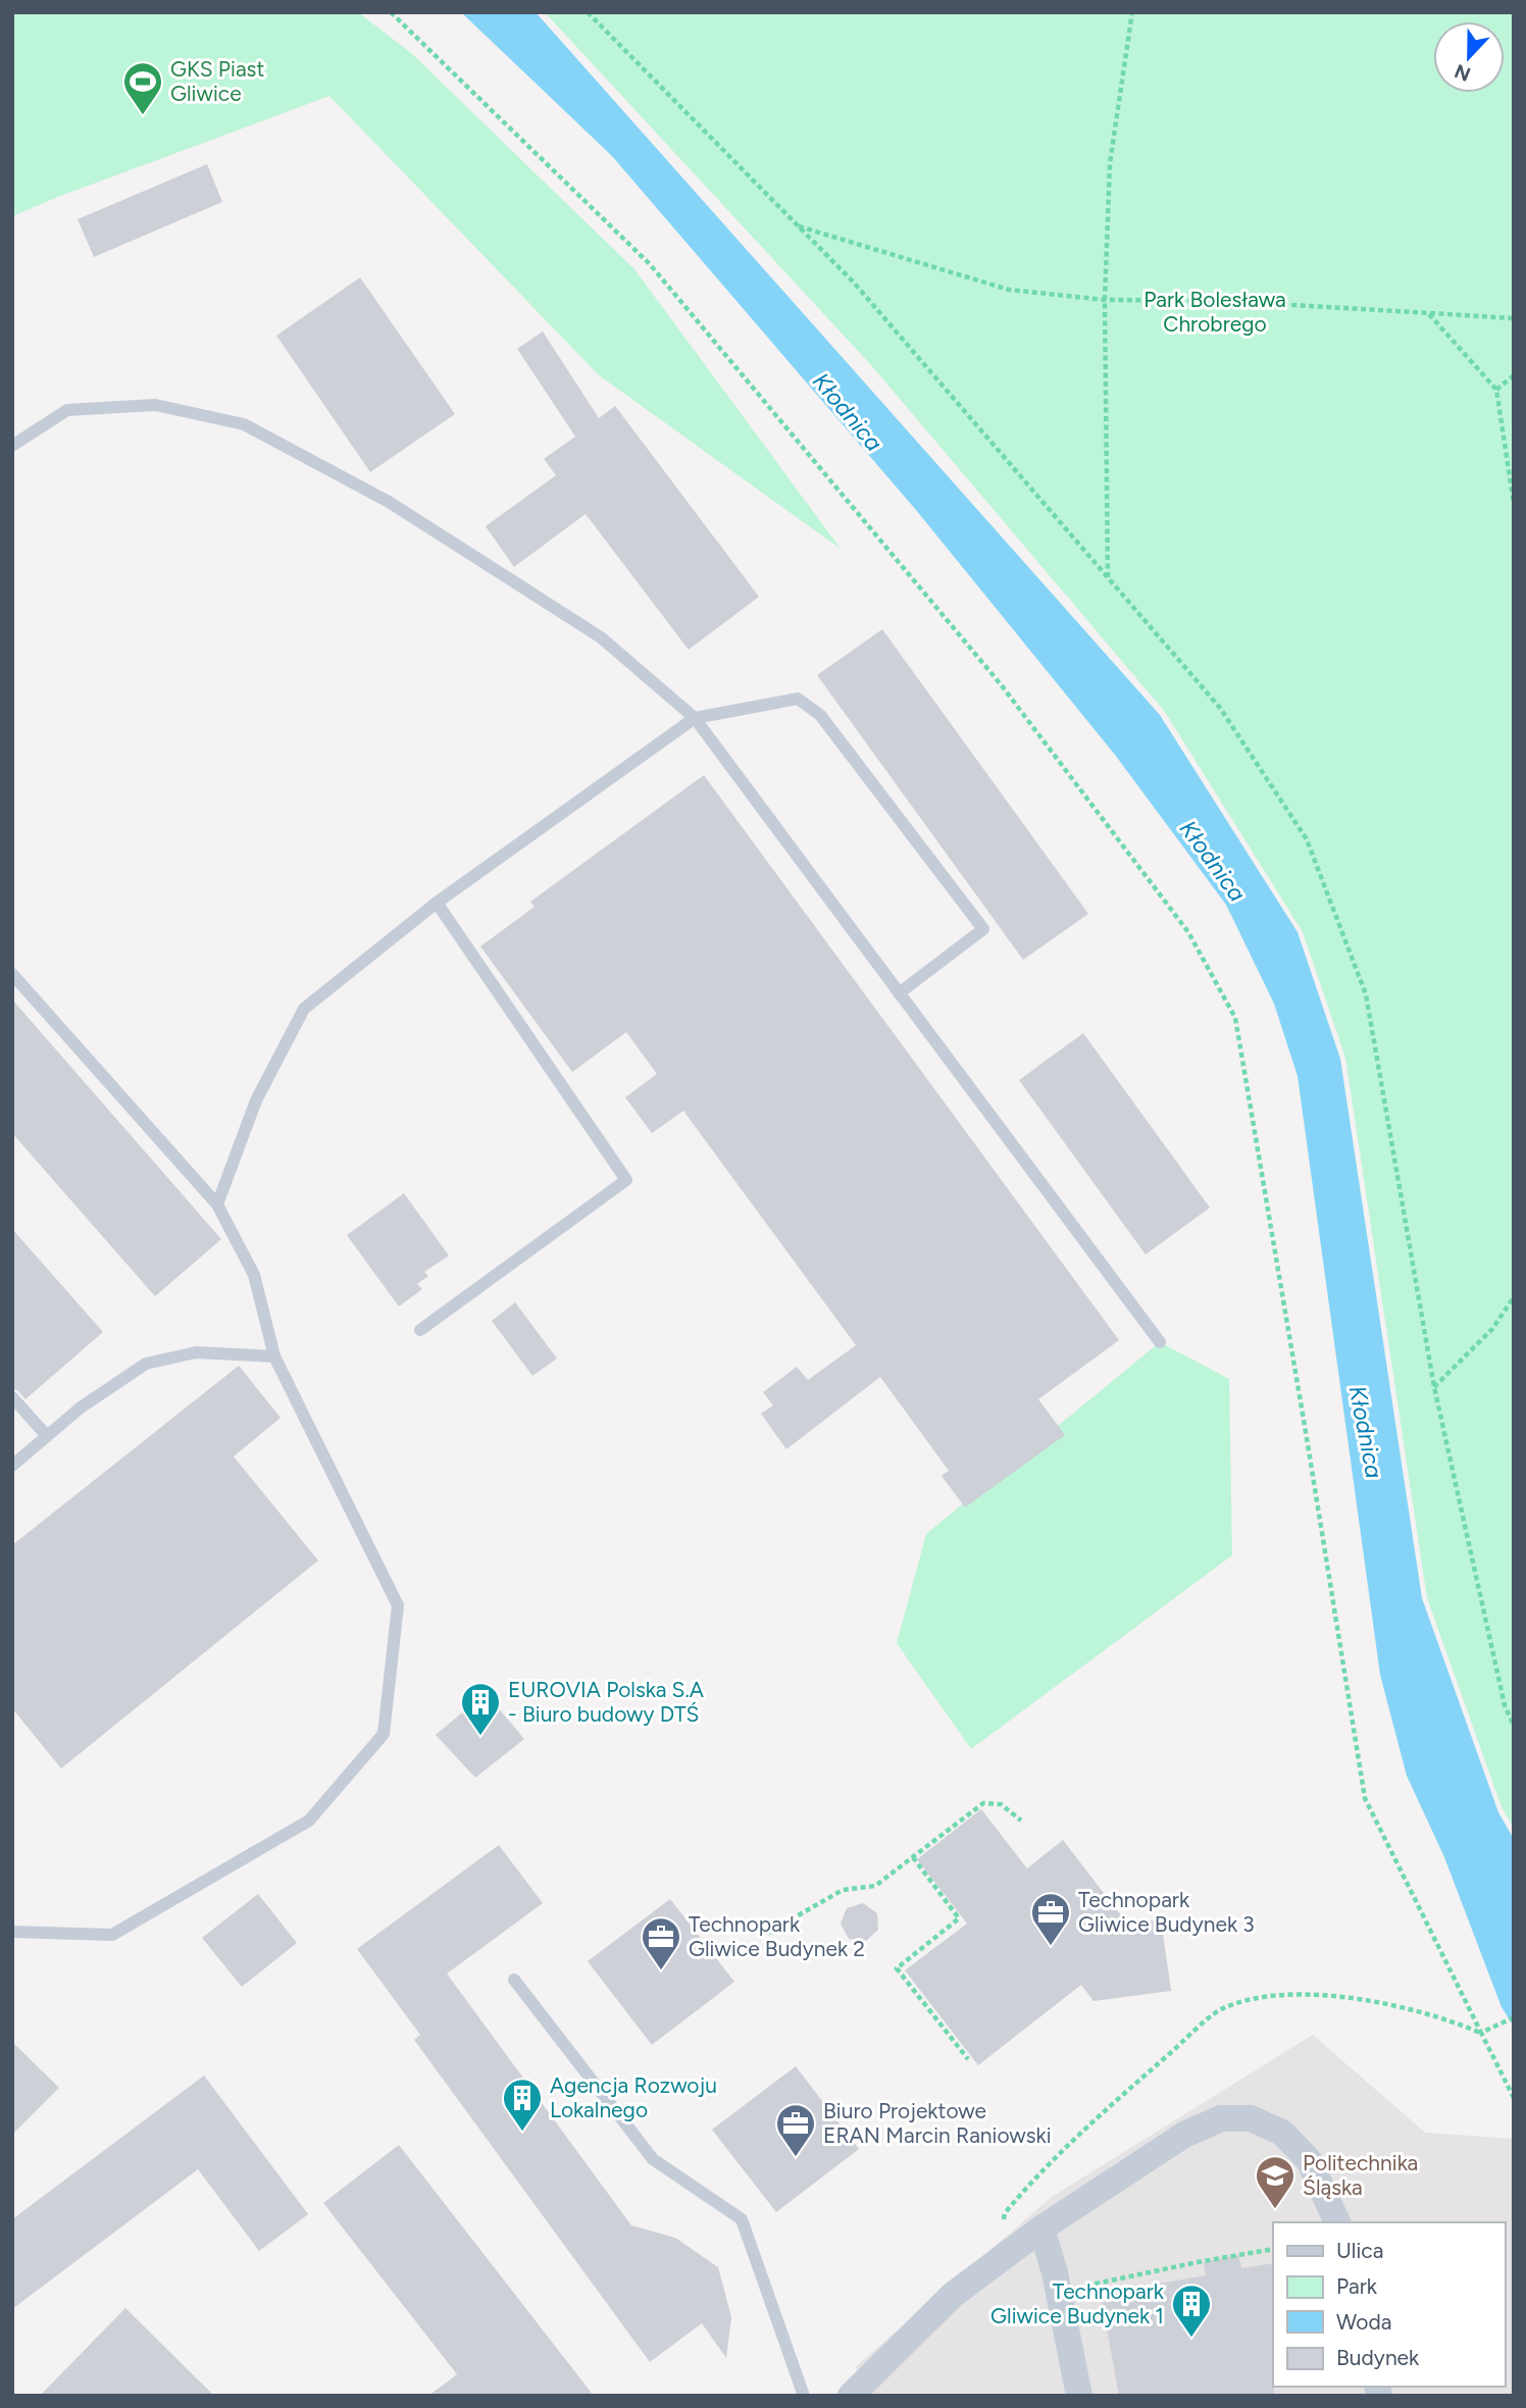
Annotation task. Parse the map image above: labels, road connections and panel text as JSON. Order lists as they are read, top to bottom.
{
  "water": ["Kłodnica"],
  "parks": ["Park Bolesława Chrobrego"],
  "places": {
    "sports": ["GKS Piast Gliwice"],
    "building": ["EUROVIA Polska S.A - Biuro budowy DTŚ", "Agencja Rozwoju Lokalnego", "Technopark Gliwice Budynek 1"],
    "office": ["Technopark Gliwice Budynek 3", "Technopark Gliwice Budynek 2", "Biuro Projektowe ERAN Marcin Raniowski"],
    "school or university": ["Politechnika Śląska"]
  },
  "legend": [
    "Ulica",
    "Park",
    "Woda",
    "Budynek"
  ],
  "north": "bottom"
}
